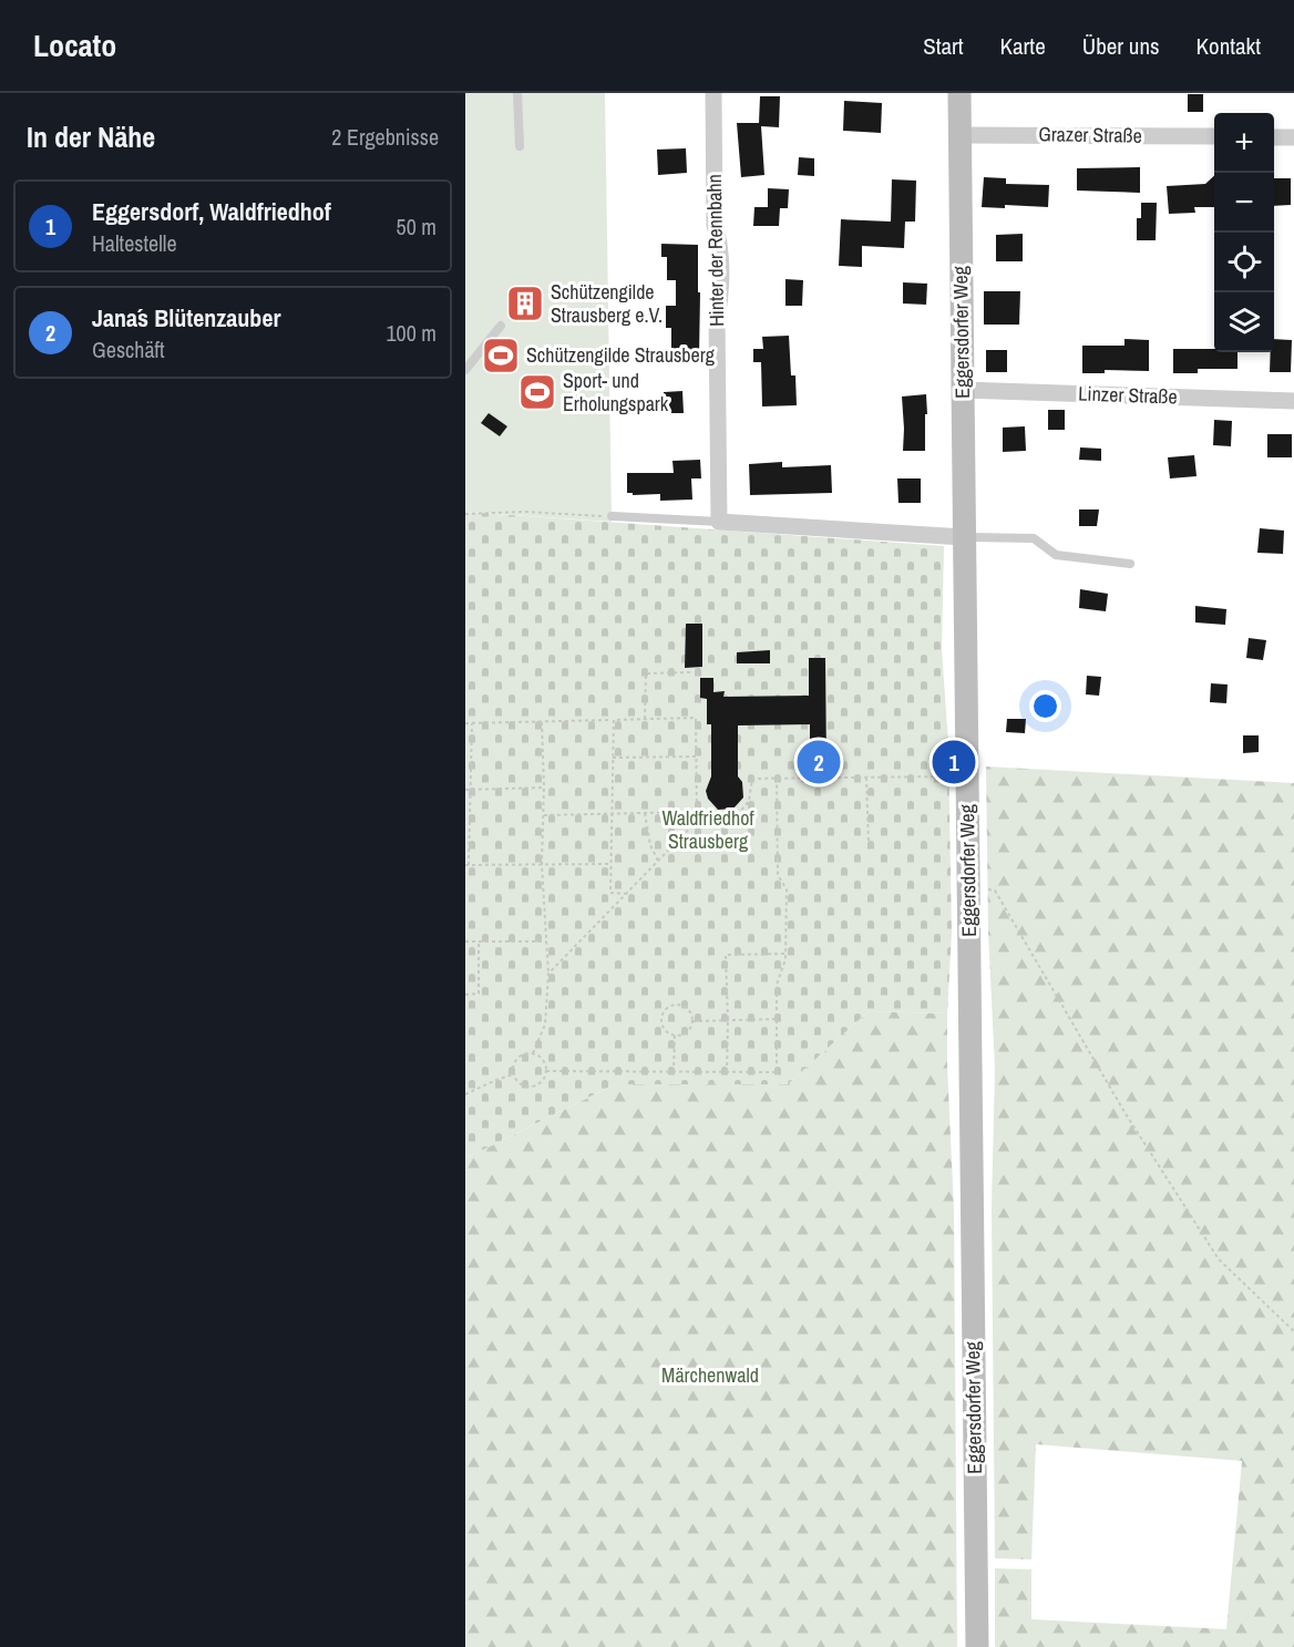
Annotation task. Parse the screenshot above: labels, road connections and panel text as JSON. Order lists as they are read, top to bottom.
{
  "streets": {
    "main road": ["Eggersdorfer Weg"],
    "street": ["Grazer Straße", "Hinter der Rennbahn", "Linzer Straße"]
  },
  "crossings": [
    ["Grazer Straße", "Eggersdorfer Weg"],
    ["Eggersdorfer Weg", "Linzer Straße"]
  ],
  "parks": ["Waldfriedhof Strausberg", "Märchenwald"],
  "places": {
    "building": ["Schützengilde Strausberg e.V."],
    "sports": ["Schützengilde Strausberg", "Sport- und Erholungspark"]
  },
  "page": {
    "header": "Locato",
    "nav": [
      "Start",
      "Karte",
      "Über uns",
      "Kontakt"
    ],
    "heading": ["In der Nähe", "2 Ergebnisse"],
    "map_buttons": ["+", "−"],
    "list": [
      {
        "mark": "1",
        "name": "Eggersdorf, Waldfriedhof",
        "note": "Haltestelle",
        "value": "50 m"
      },
      {
        "mark": "2",
        "name": "Jana´s Blütenzauber",
        "note": "Geschäft",
        "value": "100 m"
      }
    ],
    "pins": ["1", "2"]
  }
}
